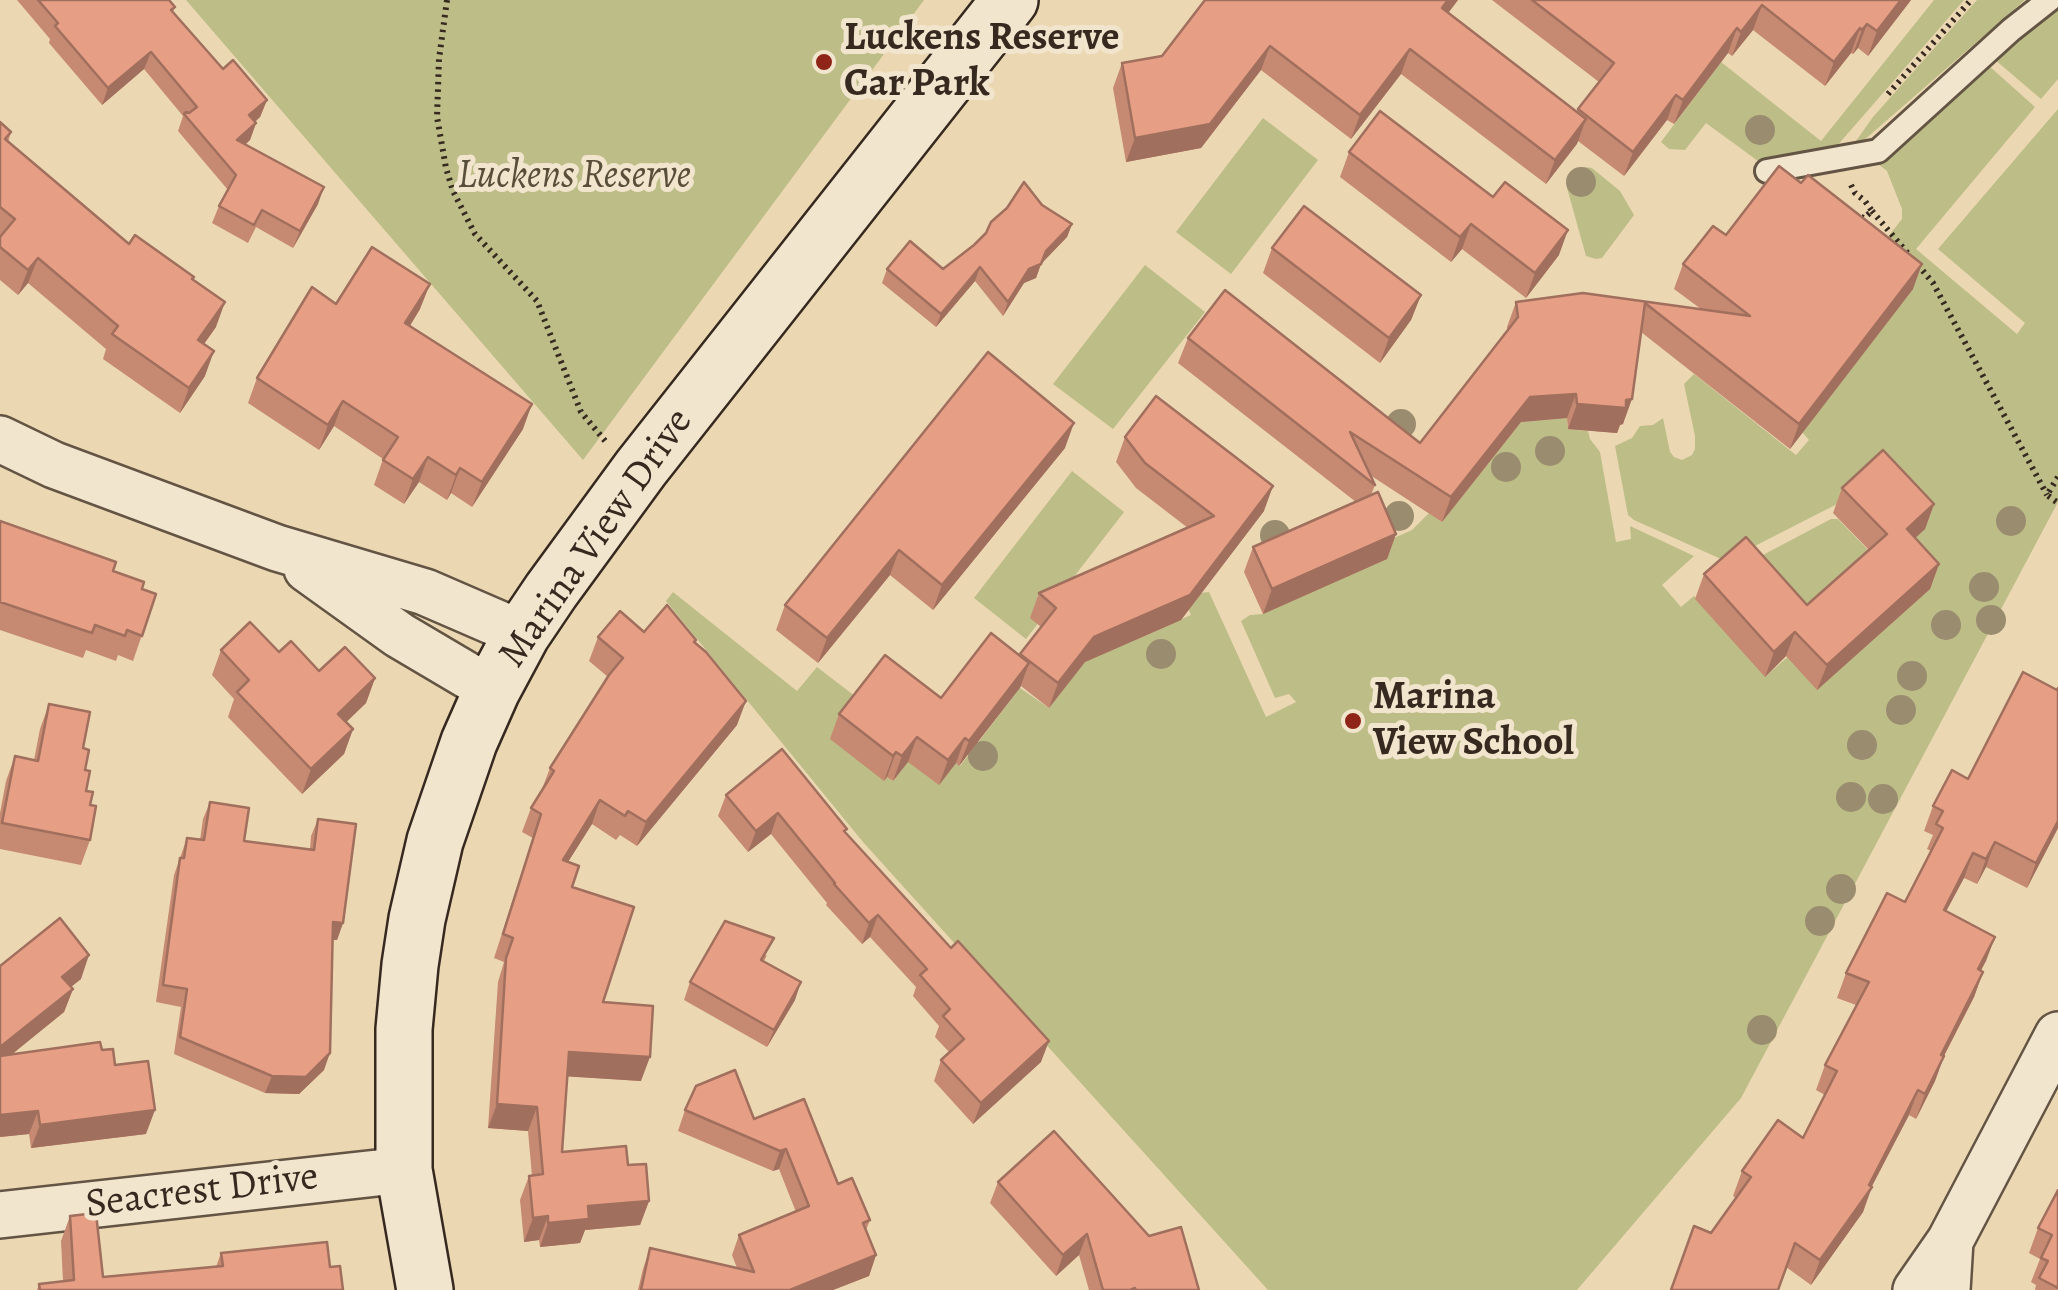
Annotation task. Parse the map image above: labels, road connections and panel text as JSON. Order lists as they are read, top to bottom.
{
  "streets": {
    "street": ["Marina View Drive", "Seacrest Drive"]
  },
  "crossings": [
    ["Marina View Drive", "Seacrest Drive"]
  ],
  "parks": ["Luckens Reserve"],
  "places": ["Luckens Reserve Car Park", "Marina View School"]
}
